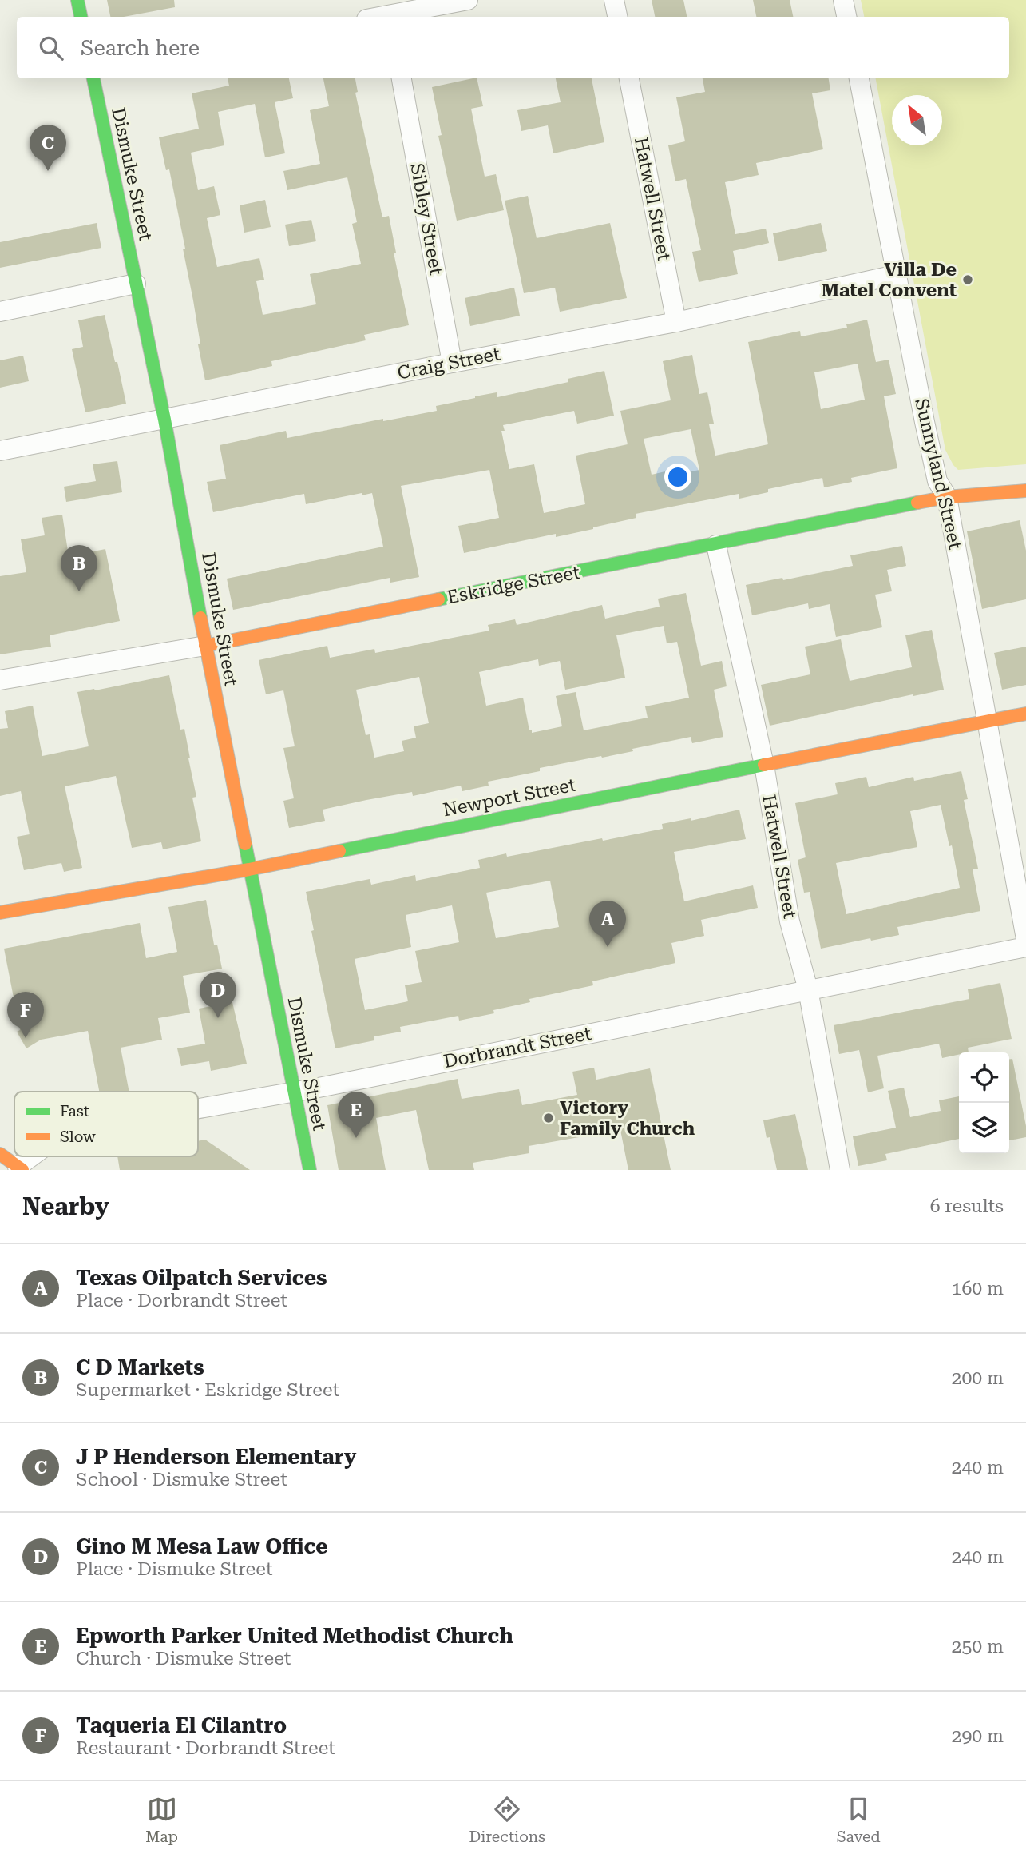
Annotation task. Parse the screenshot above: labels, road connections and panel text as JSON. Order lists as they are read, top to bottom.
{
  "streets": {
    "street": [
      "Dismuke Street",
      "Hatwell Street",
      "Sibley Street",
      "Craig Street",
      "Sunnyland Street",
      "Eskridge Street",
      "Newport Street",
      "Dorbrandt Street"
    ]
  },
  "crossings": [
    ["Dismuke Street", "Craig Street"],
    ["Dismuke Street", "Eskridge Street"],
    ["Dismuke Street", "Newport Street"],
    ["Dismuke Street", "Dorbrandt Street"],
    ["Hatwell Street", "Craig Street"],
    ["Hatwell Street", "Eskridge Street"],
    ["Hatwell Street", "Newport Street"],
    ["Hatwell Street", "Dorbrandt Street"],
    ["Sibley Street", "Craig Street"],
    ["Craig Street", "Sunnyland Street"],
    ["Sunnyland Street", "Eskridge Street"],
    ["Sunnyland Street", "Newport Street"]
  ],
  "places": ["Villa De Matel Convent", "Victory Family Church"],
  "legend": ["Fast", "Slow"],
  "north": "top left",
  "page": {
    "search": "Search here",
    "pins": [
      "C",
      "B",
      "A",
      "D",
      "F",
      "E"
    ],
    "heading": ["Nearby", "6 results"],
    "list": [
      {
        "mark": "A",
        "name": "Texas Oilpatch Services",
        "note": "Place · Dorbrandt Street",
        "value": "160 m"
      },
      {
        "mark": "B",
        "name": "C D Markets",
        "note": "Supermarket · Eskridge Street",
        "value": "200 m"
      },
      {
        "mark": "C",
        "name": "J P Henderson Elementary",
        "note": "School · Dismuke Street",
        "value": "240 m"
      },
      {
        "mark": "D",
        "name": "Gino M Mesa Law Office",
        "note": "Place · Dismuke Street",
        "value": "240 m"
      },
      {
        "mark": "E",
        "name": "Epworth Parker United Methodist Church",
        "note": "Church · Dismuke Street",
        "value": "250 m"
      },
      {
        "mark": "F",
        "name": "Taqueria El Cilantro",
        "note": "Restaurant · Dorbrandt Street",
        "value": "290 m"
      }
    ],
    "nav": ["Map", "Directions", "Saved"]
  }
}
